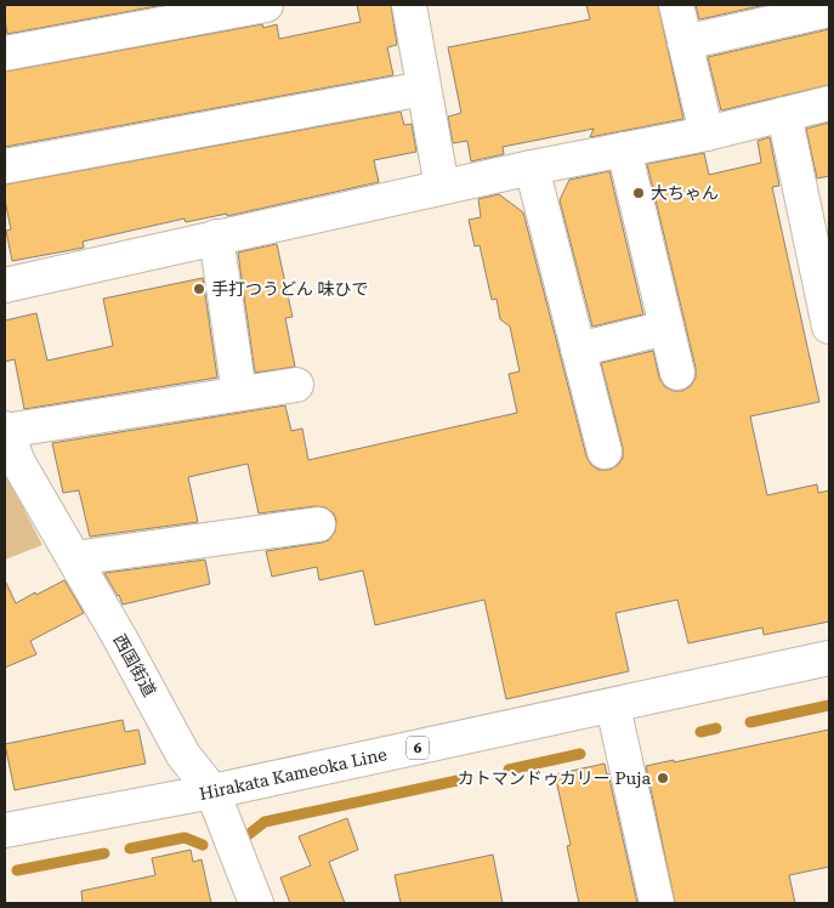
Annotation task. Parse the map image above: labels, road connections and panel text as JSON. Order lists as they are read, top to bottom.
{
  "streets": {
    "street": ["西国街道", "6", "Hirakata Kameoka Line"]
  },
  "crossings": [
    ["西国街道", "Hirakata Kameoka Line"]
  ],
  "places": ["大ちゃん", "手打つうどん 味ひで", "カトマンドゥカリー Puja"]
}
